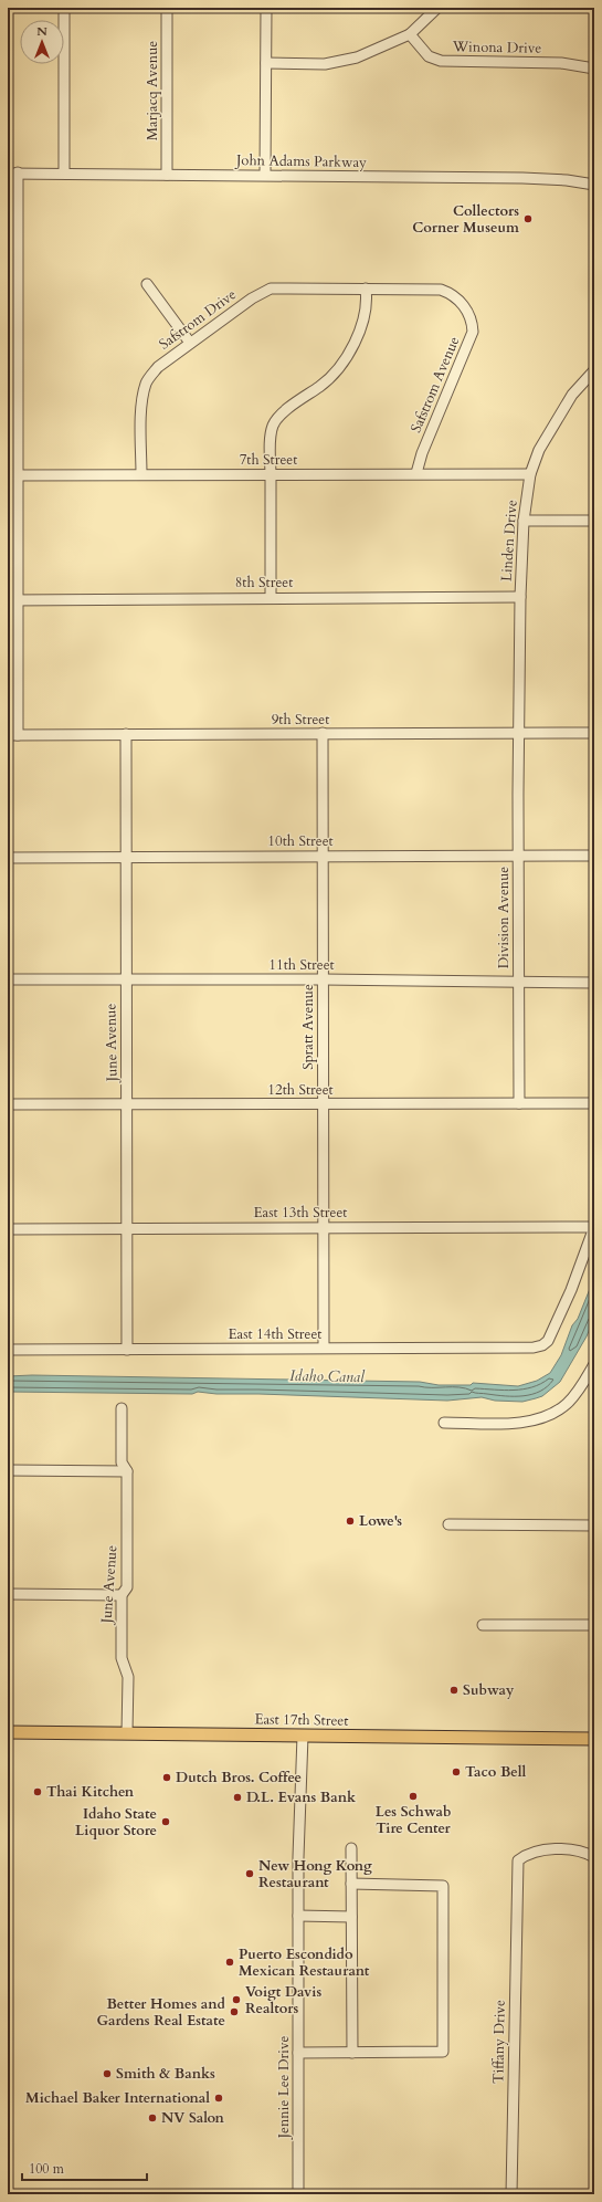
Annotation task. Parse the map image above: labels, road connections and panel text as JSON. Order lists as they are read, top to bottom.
{
  "streets": {
    "main road": ["East 17th Street"],
    "street": [
      "Winona Drive",
      "Marjacq Avenue",
      "John Adams Parkway",
      "Safstrom Drive",
      "Safstrom Avenue",
      "7th Street",
      "Linden Drive",
      "8th Street",
      "9th Street",
      "10th Street",
      "Division Avenue",
      "11th Street",
      "Spratt Avenue",
      "June Avenue",
      "12th Street",
      "East 13th Street",
      "East 14th Street",
      "Tiffany Drive",
      "Jennie Lee Drive"
    ]
  },
  "crossings": [
    ["Marjacq Avenue", "John Adams Parkway"],
    ["Safstrom Drive", "Safstrom Avenue"],
    ["Safstrom Drive", "7th Street"],
    ["Safstrom Avenue", "7th Street"],
    ["7th Street", "Linden Drive"],
    ["Linden Drive", "8th Street"],
    ["Linden Drive", "9th Street"],
    ["Linden Drive", "Division Avenue"],
    ["9th Street", "Division Avenue"],
    ["9th Street", "Spratt Avenue"],
    ["9th Street", "June Avenue"],
    ["10th Street", "Division Avenue"],
    ["10th Street", "Spratt Avenue"],
    ["10th Street", "June Avenue"],
    ["Division Avenue", "11th Street"],
    ["Division Avenue", "12th Street"],
    ["11th Street", "Spratt Avenue"],
    ["11th Street", "June Avenue"],
    ["Spratt Avenue", "12th Street"],
    ["Spratt Avenue", "East 13th Street"],
    ["Spratt Avenue", "East 14th Street"],
    ["June Avenue", "12th Street"],
    ["June Avenue", "East 13th Street"],
    ["June Avenue", "East 14th Street"],
    ["June Avenue", "East 17th Street"],
    ["East 13th Street", "East 14th Street"],
    ["East 17th Street", "Jennie Lee Drive"]
  ],
  "water": ["Idaho Canal"],
  "places": [
    "Collectors Corner Museum",
    "Lowe's",
    "Subway",
    "Taco Bell",
    "Dutch Bros. Coffee",
    "Thai Kitchen",
    "Les Schwab Tire Center",
    "D.L. Evans Bank",
    "Idaho State Liquor Store",
    "New Hong Kong Restaurant",
    "Puerto Escondido Mexican Restaurant",
    "Voigt Davis Realtors",
    "Better Homes and Gardens Real Estate",
    "Smith & Banks",
    "Michael Baker International",
    "NV Salon"
  ],
  "scale_bar": "100 m",
  "north": "top"
}
